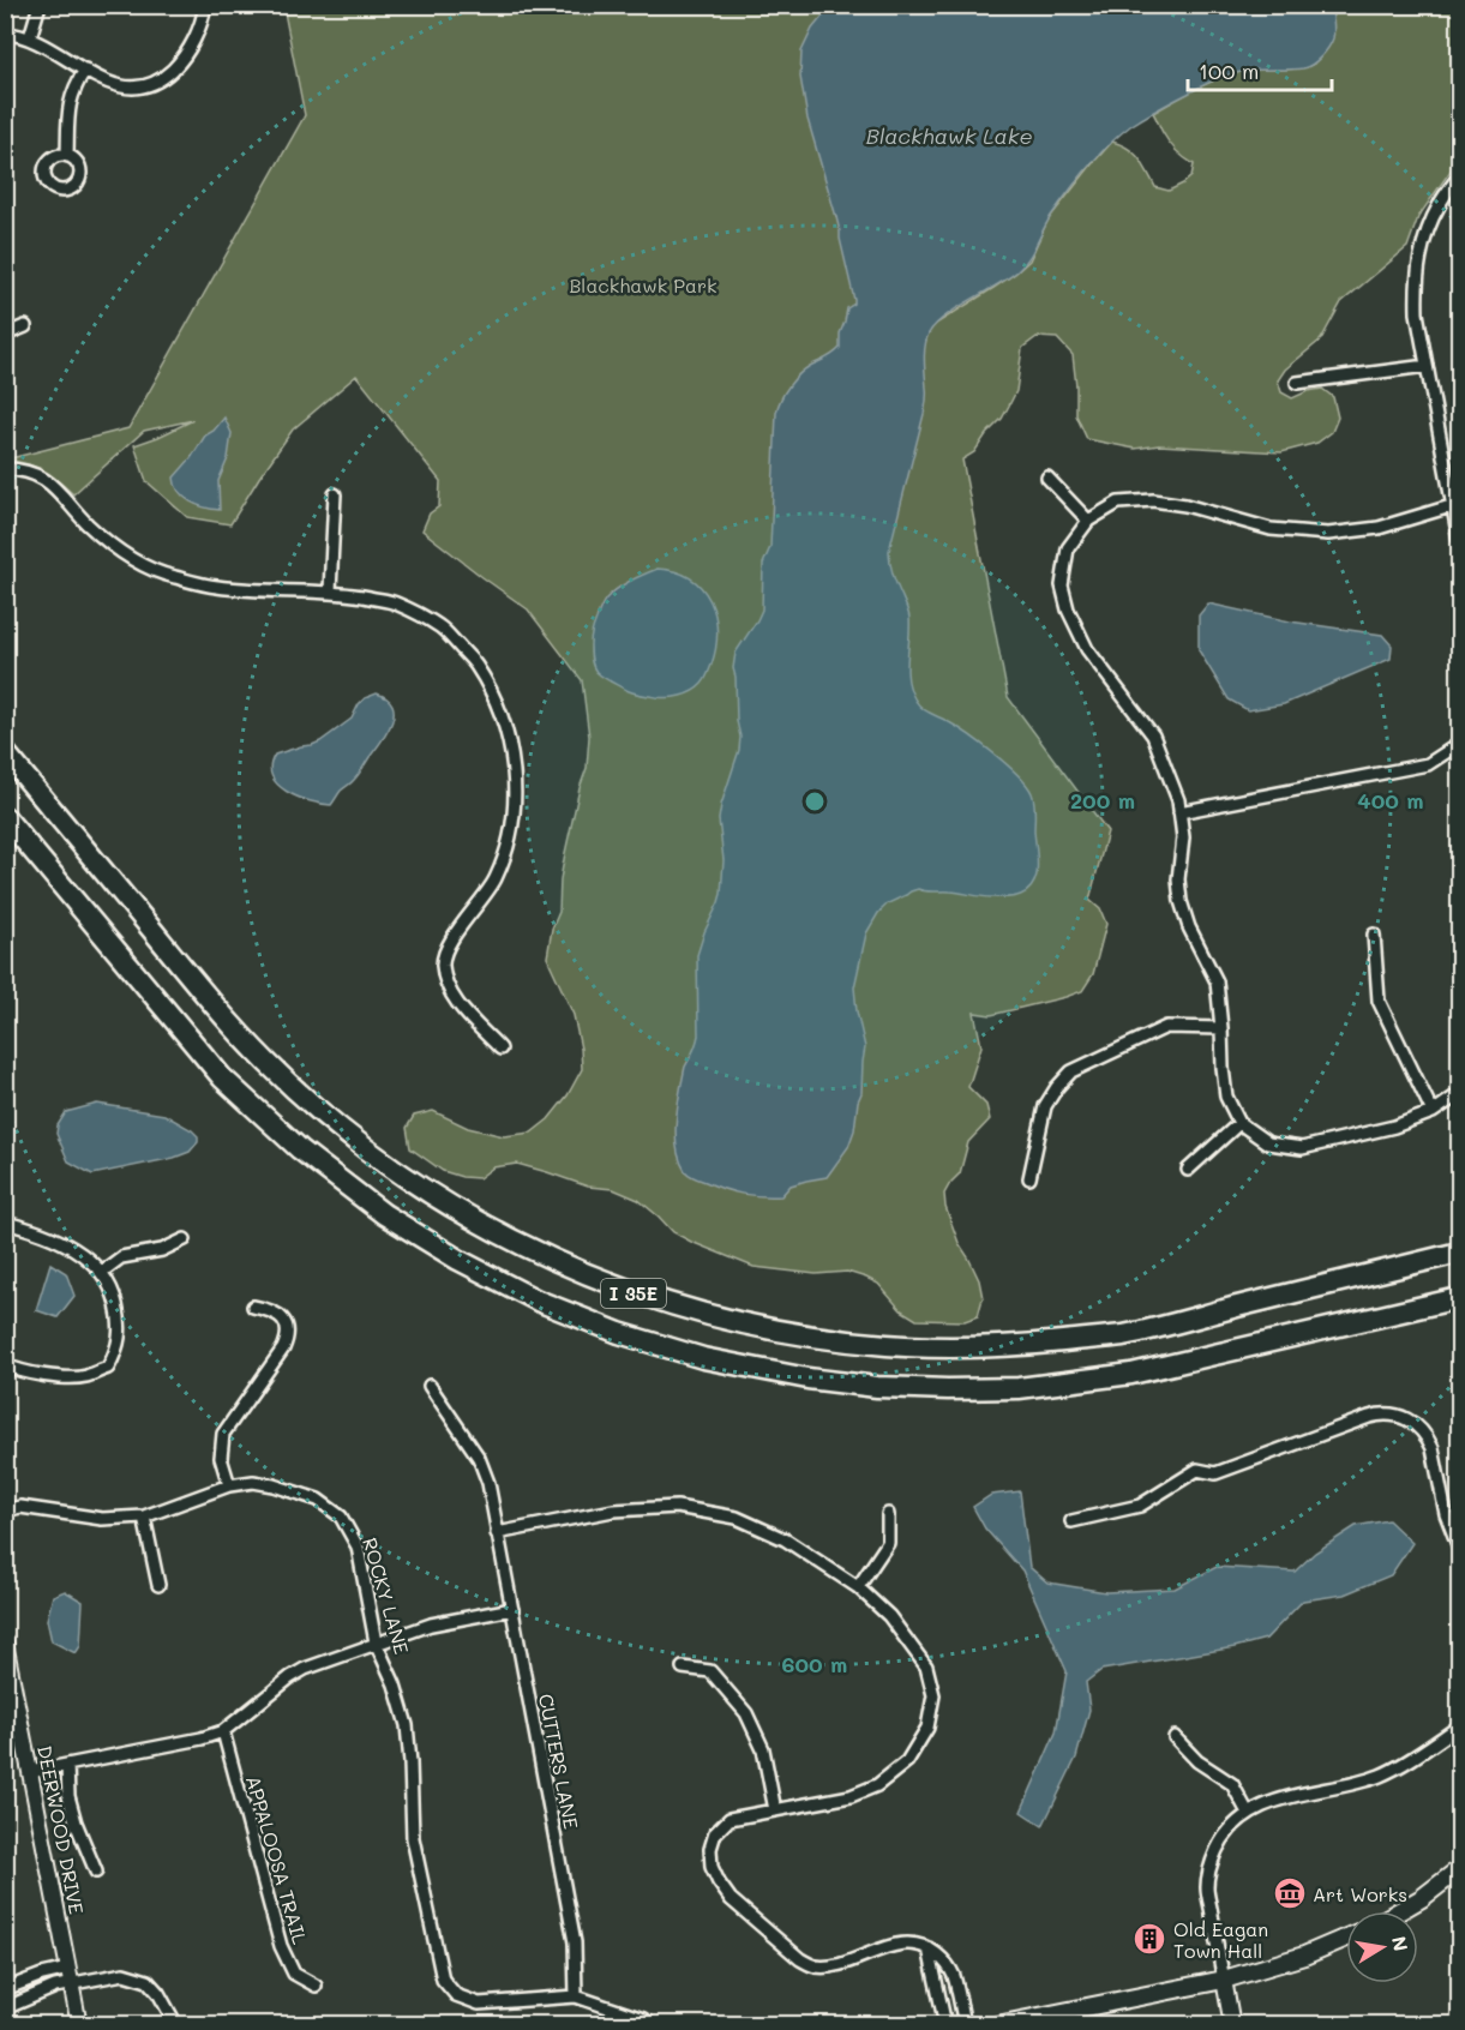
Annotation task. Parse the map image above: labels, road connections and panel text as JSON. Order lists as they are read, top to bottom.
{
  "streets": {
    "highway": ["I 35E"],
    "street": [
      "ROCKY LANE",
      "CUTTERS LANE",
      "DEERWOOD DRIVE",
      "APPALOOSA TRAIL"
    ]
  },
  "crossings": [
    ["ROCKY LANE", "CUTTERS LANE"]
  ],
  "water": ["Blackhawk Lake"],
  "parks": ["Blackhawk Park"],
  "places": {
    "museum": ["Art Works"],
    "building": ["Old Eagan Town Hall"]
  },
  "scale_bar": "100 m",
  "north": "right",
  "rings": ["200 m", "400 m", "600 m"]
}
